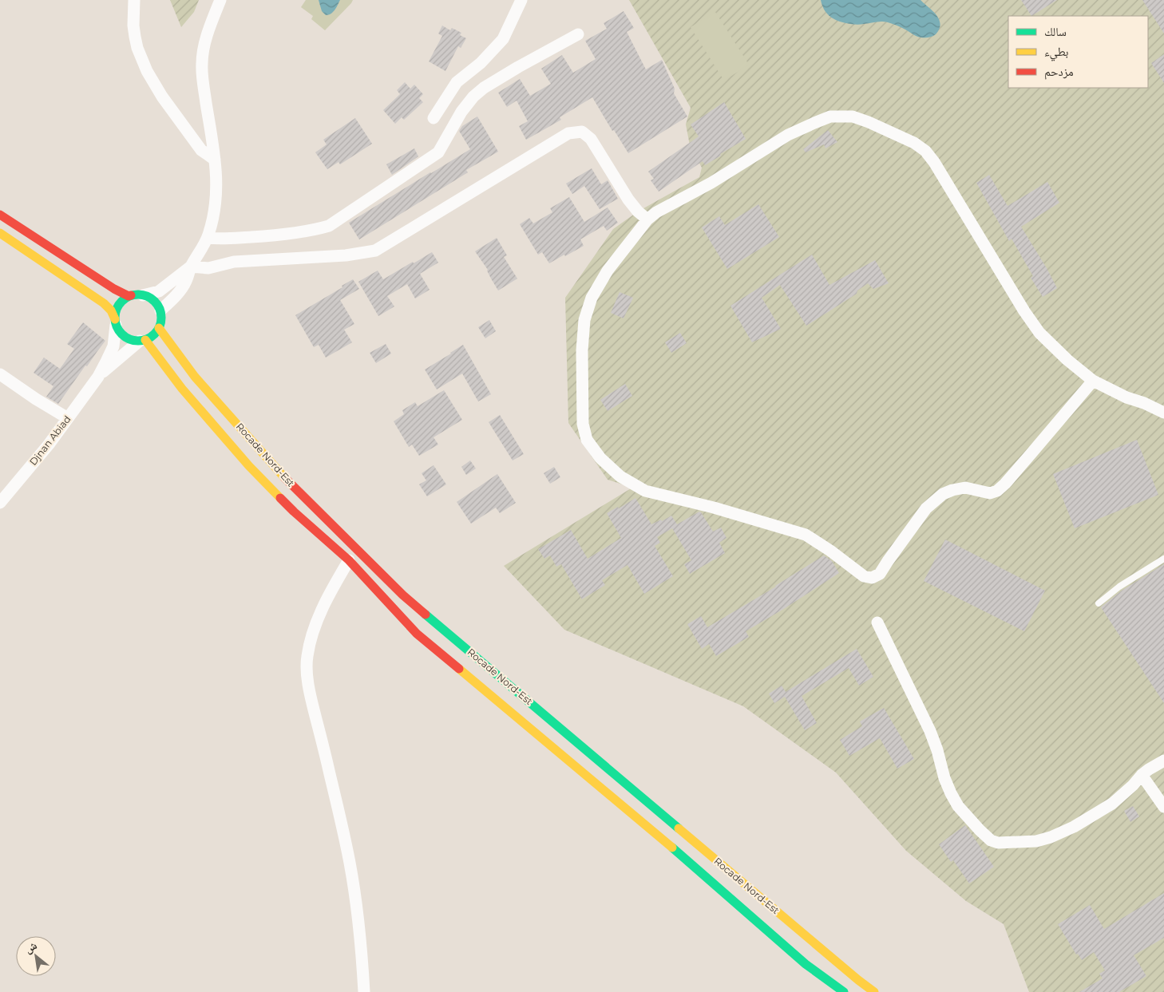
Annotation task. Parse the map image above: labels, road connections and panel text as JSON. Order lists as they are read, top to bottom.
{
  "streets": {
    "highway": ["Rocade Nord-Est"],
    "street": ["Djnan Abiad"]
  },
  "legend": ["سالك", "بطيء", "مزدحم"],
  "north": "top left"
}
